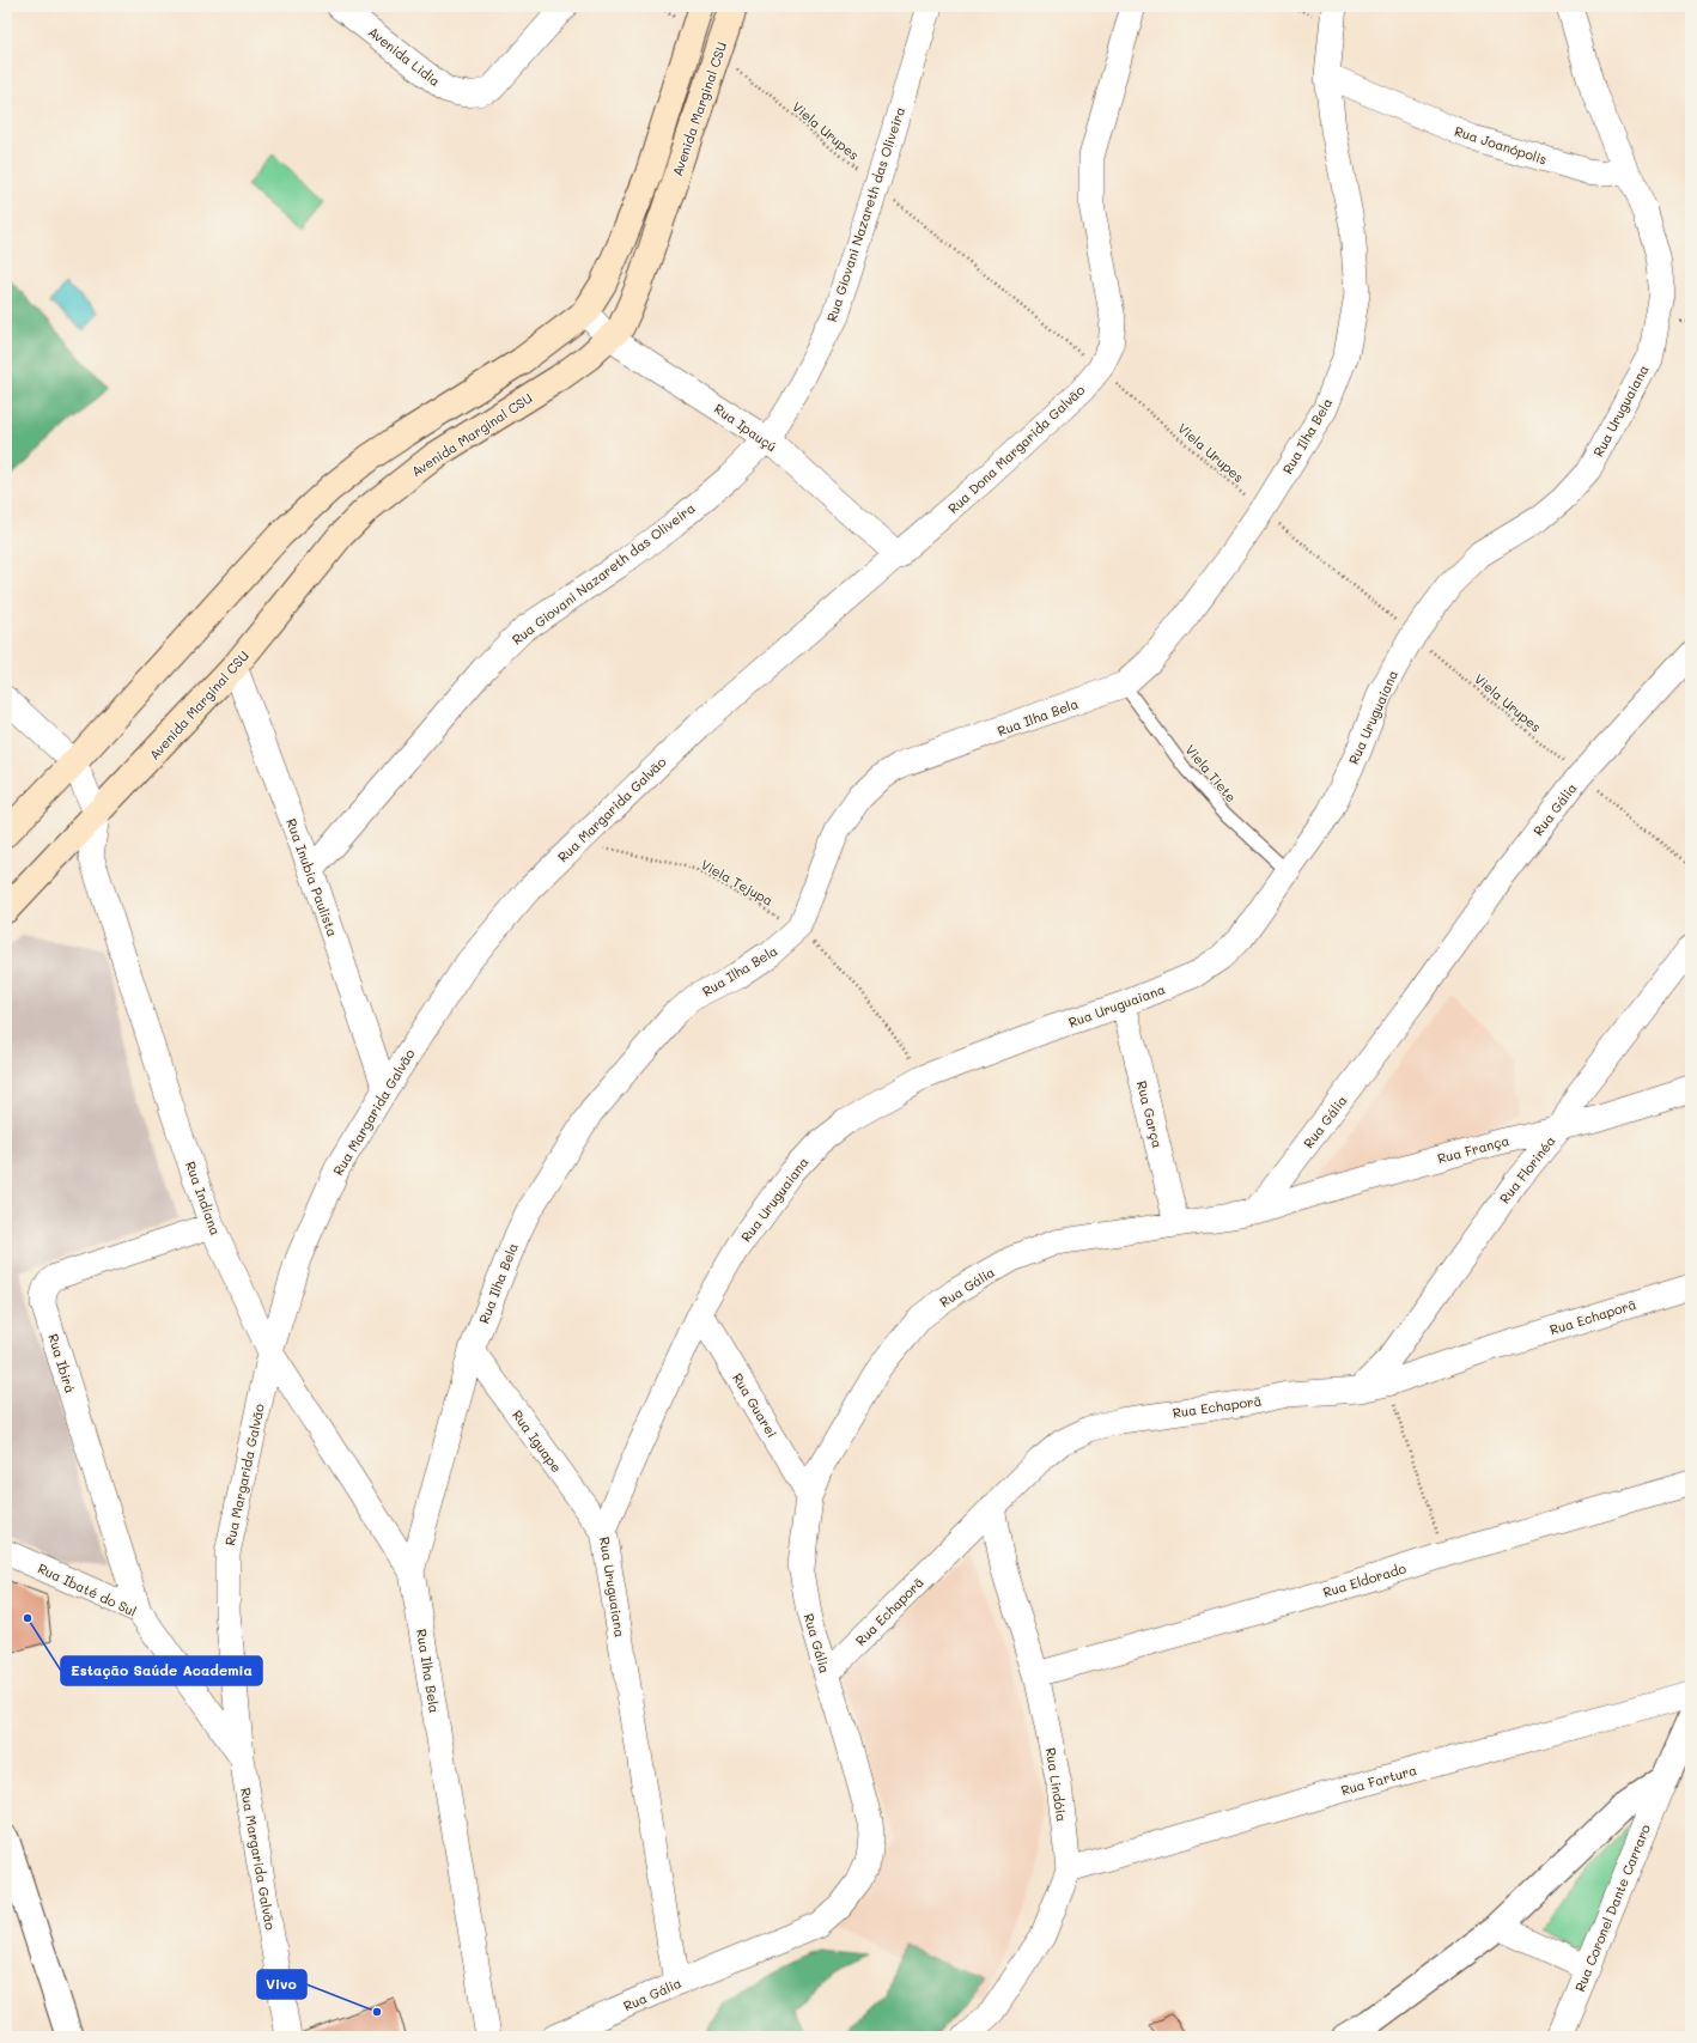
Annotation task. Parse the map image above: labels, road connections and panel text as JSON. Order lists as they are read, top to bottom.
{
  "streets": {
    "main road": ["Avenida Marginal CSU"],
    "street": [
      "Avenida Lidia",
      "Rua Joanópolis",
      "Rua Giovani Nazareth das Oliveira",
      "Rua Uruguaiana",
      "Rua Ipauçú",
      "Rua Ilha Bela",
      "Rua Dona Margarida Galvão",
      "Rua Margarida Galvão",
      "Rua Gália",
      "Rua Inubia Paulista",
      "Rua Garça",
      "Rua França",
      "Rua Florinéa",
      "Rua Indiana",
      "Rua Echaporã",
      "Rua Ibirá",
      "Rua Guarei",
      "Rua Iguape",
      "Rua Eldorado",
      "Rua Ibaté do Sul",
      "Rua Fartura",
      "Rua Lindóia",
      "Rua Coronel Dante Carraro"
    ],
    "lane": ["Viela Tiete"],
    "path": ["Viela Urupes", "Viela Tejupa"]
  },
  "crossings": [
    ["Avenida Marginal CSU", "Viela Urupes"],
    ["Avenida Marginal CSU", "Rua Ipauçú"],
    ["Avenida Marginal CSU", "Rua Inubia Paulista"],
    ["Avenida Marginal CSU", "Rua Indiana"],
    ["Viela Urupes", "Rua Giovani Nazareth das Oliveira"],
    ["Viela Urupes", "Rua Uruguaiana"],
    ["Viela Urupes", "Rua Ilha Bela"],
    ["Viela Urupes", "Rua Dona Margarida Galvão"],
    ["Viela Urupes", "Rua Gália"],
    ["Rua Joanópolis", "Rua Uruguaiana"],
    ["Rua Joanópolis", "Rua Ilha Bela"],
    ["Rua Giovani Nazareth das Oliveira", "Rua Ipauçú"],
    ["Rua Giovani Nazareth das Oliveira", "Rua Inubia Paulista"],
    ["Rua Uruguaiana", "Viela Tiete"],
    ["Rua Uruguaiana", "Rua Gália"],
    ["Rua Uruguaiana", "Viela Tejupa"],
    ["Rua Uruguaiana", "Rua Garça"],
    ["Rua Uruguaiana", "Rua Guarei"],
    ["Rua Uruguaiana", "Rua Iguape"],
    ["Rua Ipauçú", "Rua Margarida Galvão"],
    ["Rua Ilha Bela", "Viela Tiete"],
    ["Rua Ilha Bela", "Viela Tejupa"],
    ["Rua Ilha Bela", "Rua Indiana"],
    ["Rua Ilha Bela", "Rua Iguape"],
    ["Rua Dona Margarida Galvão", "Rua Margarida Galvão"],
    ["Rua Margarida Galvão", "Rua Inubia Paulista"],
    ["Rua Margarida Galvão", "Viela Tejupa"],
    ["Rua Margarida Galvão", "Rua Indiana"],
    ["Rua Margarida Galvão", "Rua Ibaté do Sul"],
    ["Rua Gália", "Rua Garça"],
    ["Rua Gália", "Rua França"],
    ["Rua Gália", "Rua Echaporã"],
    ["Rua Gália", "Rua Guarei"],
    ["Rua França", "Rua Florinéa"],
    ["Rua Florinéa", "Rua Echaporã"],
    ["Rua Indiana", "Rua Ibirá"],
    ["Rua Echaporã", "Rua Lindóia"],
    ["Rua Ibirá", "Rua Ibaté do Sul"],
    ["Rua Eldorado", "Rua Lindóia"],
    ["Rua Fartura", "Rua Lindóia"]
  ],
  "places": ["Estação Saúde Academia", "Vivo"]
}
